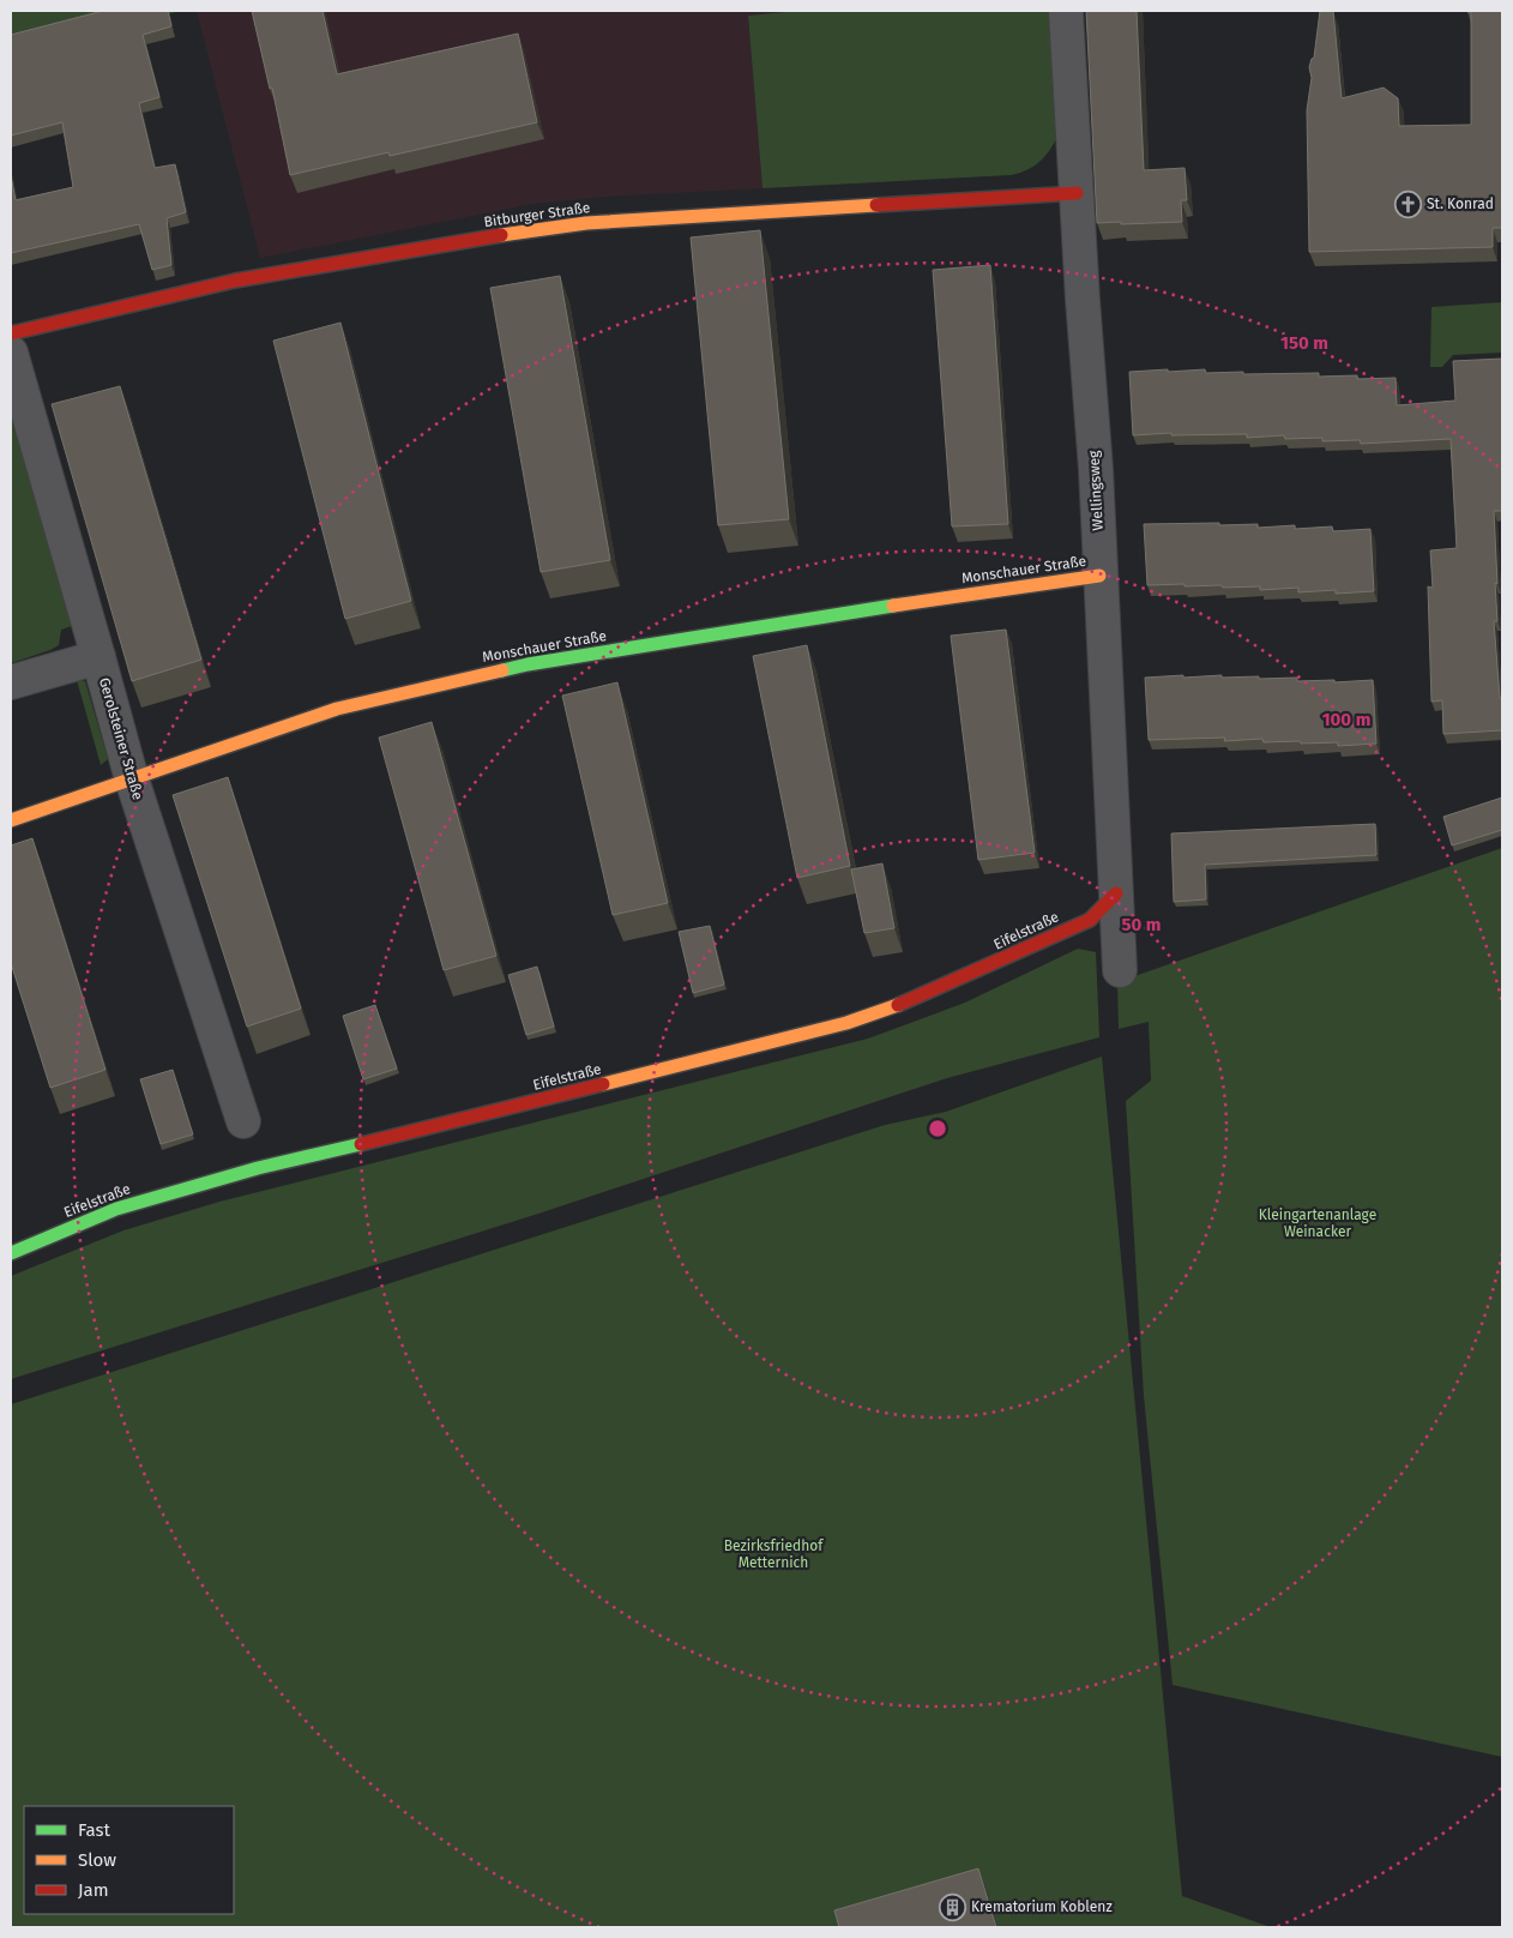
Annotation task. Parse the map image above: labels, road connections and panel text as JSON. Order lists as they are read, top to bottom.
{
  "streets": {
    "street": [
      "Bitburger Straße",
      "Wellingsweg",
      "Monschauer Straße",
      "Gerolsteiner Straße",
      "Eifelstraße"
    ]
  },
  "crossings": [
    ["Bitburger Straße", "Wellingsweg"],
    ["Wellingsweg", "Monschauer Straße"],
    ["Wellingsweg", "Eifelstraße"],
    ["Monschauer Straße", "Gerolsteiner Straße"]
  ],
  "parks": ["Kleingartenanlage Weinacker", "Bezirksfriedhof Metternich"],
  "places": {
    "church": ["St. Konrad"],
    "building": ["Krematorium Koblenz"]
  },
  "legend": ["Fast", "Slow", "Jam"],
  "rings": ["150 m", "100 m", "50 m"]
}
